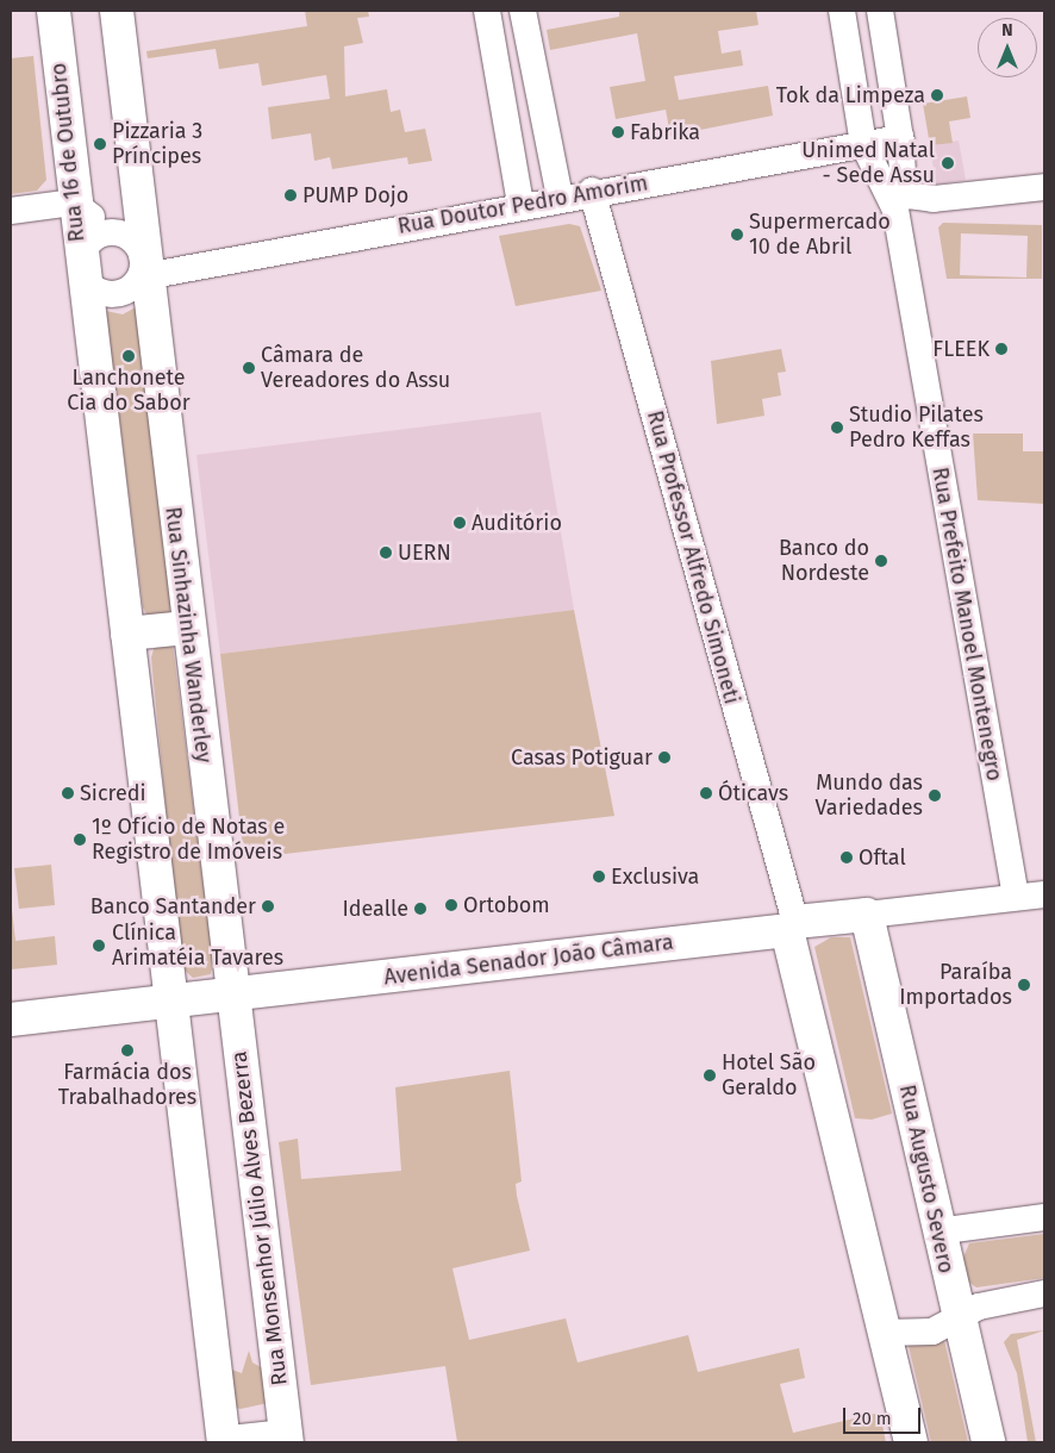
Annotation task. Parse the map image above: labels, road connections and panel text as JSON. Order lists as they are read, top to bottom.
{
  "streets": {
    "street": [
      "Rua 16 de Outubro",
      "Rua Doutor Pedro Amorim",
      "Rua Professor Alfredo Simoneti",
      "Rua Prefeito Manoel Montenegro",
      "Rua Sinhazinha Wanderley",
      "Avenida Senador João Câmara",
      "Rua Augusto Severo",
      "Rua Monsenhor Júlio Alves Bezerra"
    ]
  },
  "crossings": [
    ["Rua 16 de Outubro", "Rua Doutor Pedro Amorim"],
    ["Rua 16 de Outubro", "Rua Sinhazinha Wanderley"],
    ["Rua Doutor Pedro Amorim", "Rua Professor Alfredo Simoneti"],
    ["Rua Doutor Pedro Amorim", "Rua Prefeito Manoel Montenegro"],
    ["Rua Doutor Pedro Amorim", "Rua Sinhazinha Wanderley"],
    ["Rua Professor Alfredo Simoneti", "Avenida Senador João Câmara"],
    ["Rua Prefeito Manoel Montenegro", "Avenida Senador João Câmara"],
    ["Rua Sinhazinha Wanderley", "Avenida Senador João Câmara"],
    ["Rua Sinhazinha Wanderley", "Rua Monsenhor Júlio Alves Bezerra"],
    ["Avenida Senador João Câmara", "Rua Augusto Severo"],
    ["Avenida Senador João Câmara", "Rua Monsenhor Júlio Alves Bezerra"]
  ],
  "places": [
    "Tok da Limpeza",
    "Fabrika",
    "Pizzaria 3 Príncipes",
    "Unimed Natal - Sede Assu",
    "PUMP Dojo",
    "Supermercado 10 de Abril",
    "FLEEK",
    "Lanchonete Cia do Sabor",
    "Câmara de Vereadores do Assu",
    "Studio Pilates Pedro Keffas",
    "Auditório",
    "UERN",
    "Banco do Nordeste",
    "Casas Potiguar",
    "Sicredi",
    "Óticavs",
    "Mundo das Variedades",
    "1º Ofício de Notas e Registro de Imóveis",
    "Oftal",
    "Exclusiva",
    "Ortobom",
    "Banco Santander",
    "Idealle",
    "Clínica Arimatéia Tavares",
    "Paraíba Importados",
    "Farmácia dos Trabalhadores",
    "Hotel São Geraldo"
  ],
  "scale_bar": "20 m",
  "north": "top"
}
